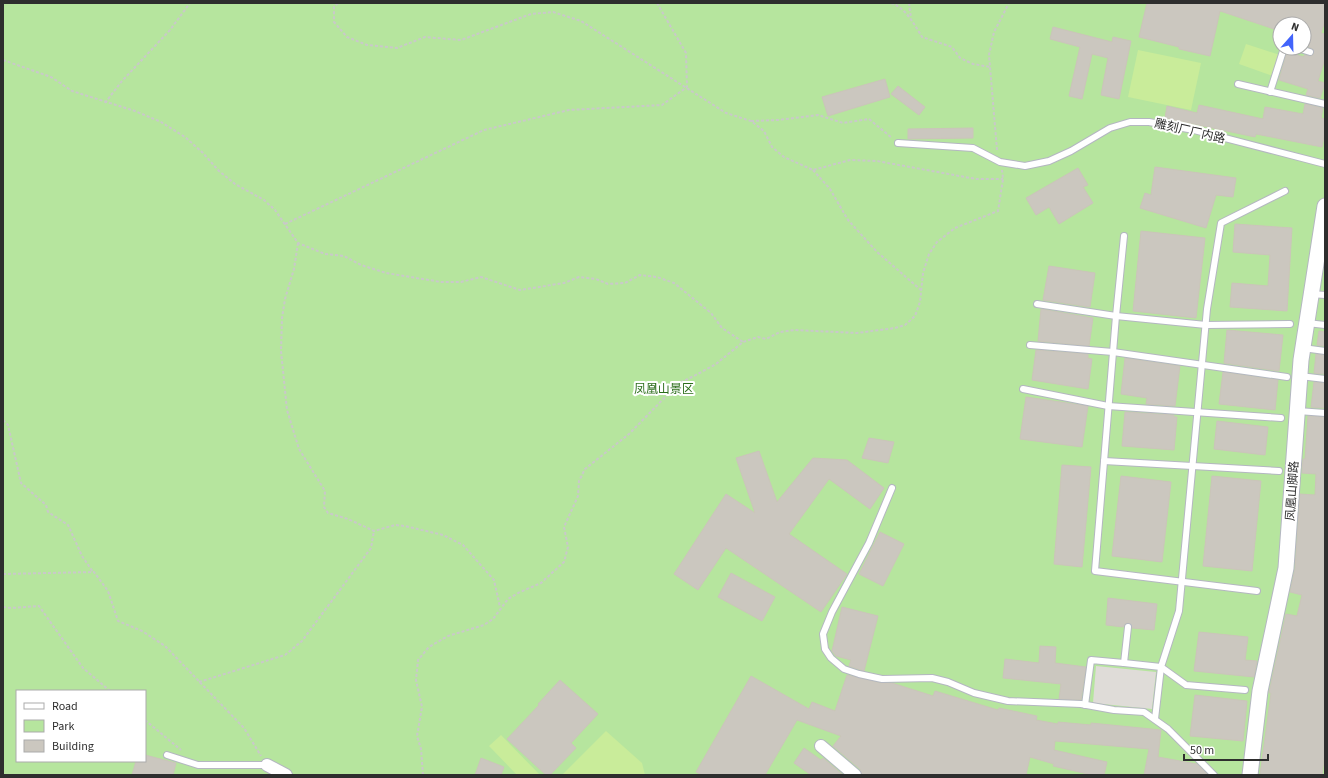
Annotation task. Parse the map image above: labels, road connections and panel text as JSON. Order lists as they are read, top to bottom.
{
  "streets": {
    "street": ["凤凰山脚路"],
    "lane": ["雕刻厂厂内路"]
  },
  "parks": ["凤凰山景区"],
  "legend": ["Road", "Park", "Building"],
  "scale_bar": "50 m",
  "north": "top"
}
